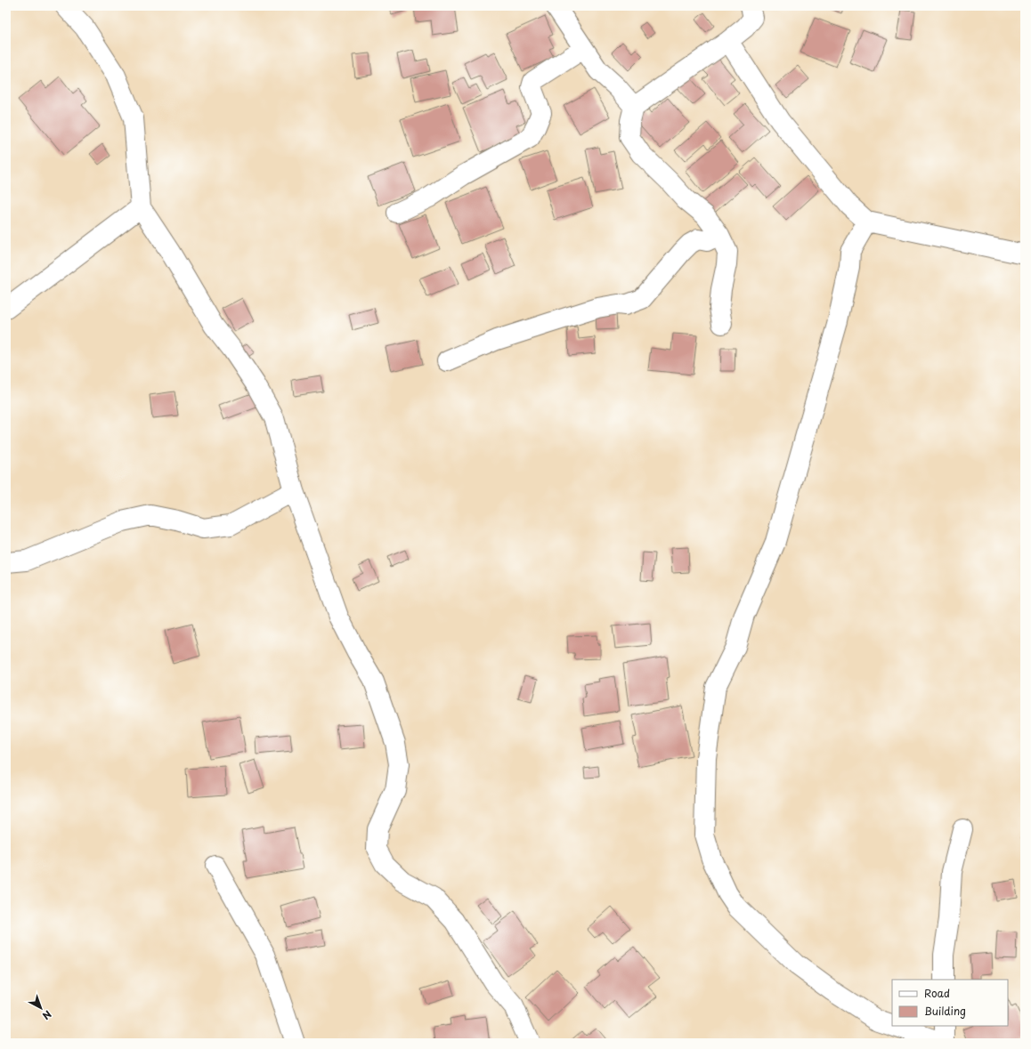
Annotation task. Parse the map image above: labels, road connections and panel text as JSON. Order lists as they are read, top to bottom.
{
  "legend": ["Road", "Building"],
  "north": "bottom right"
}
